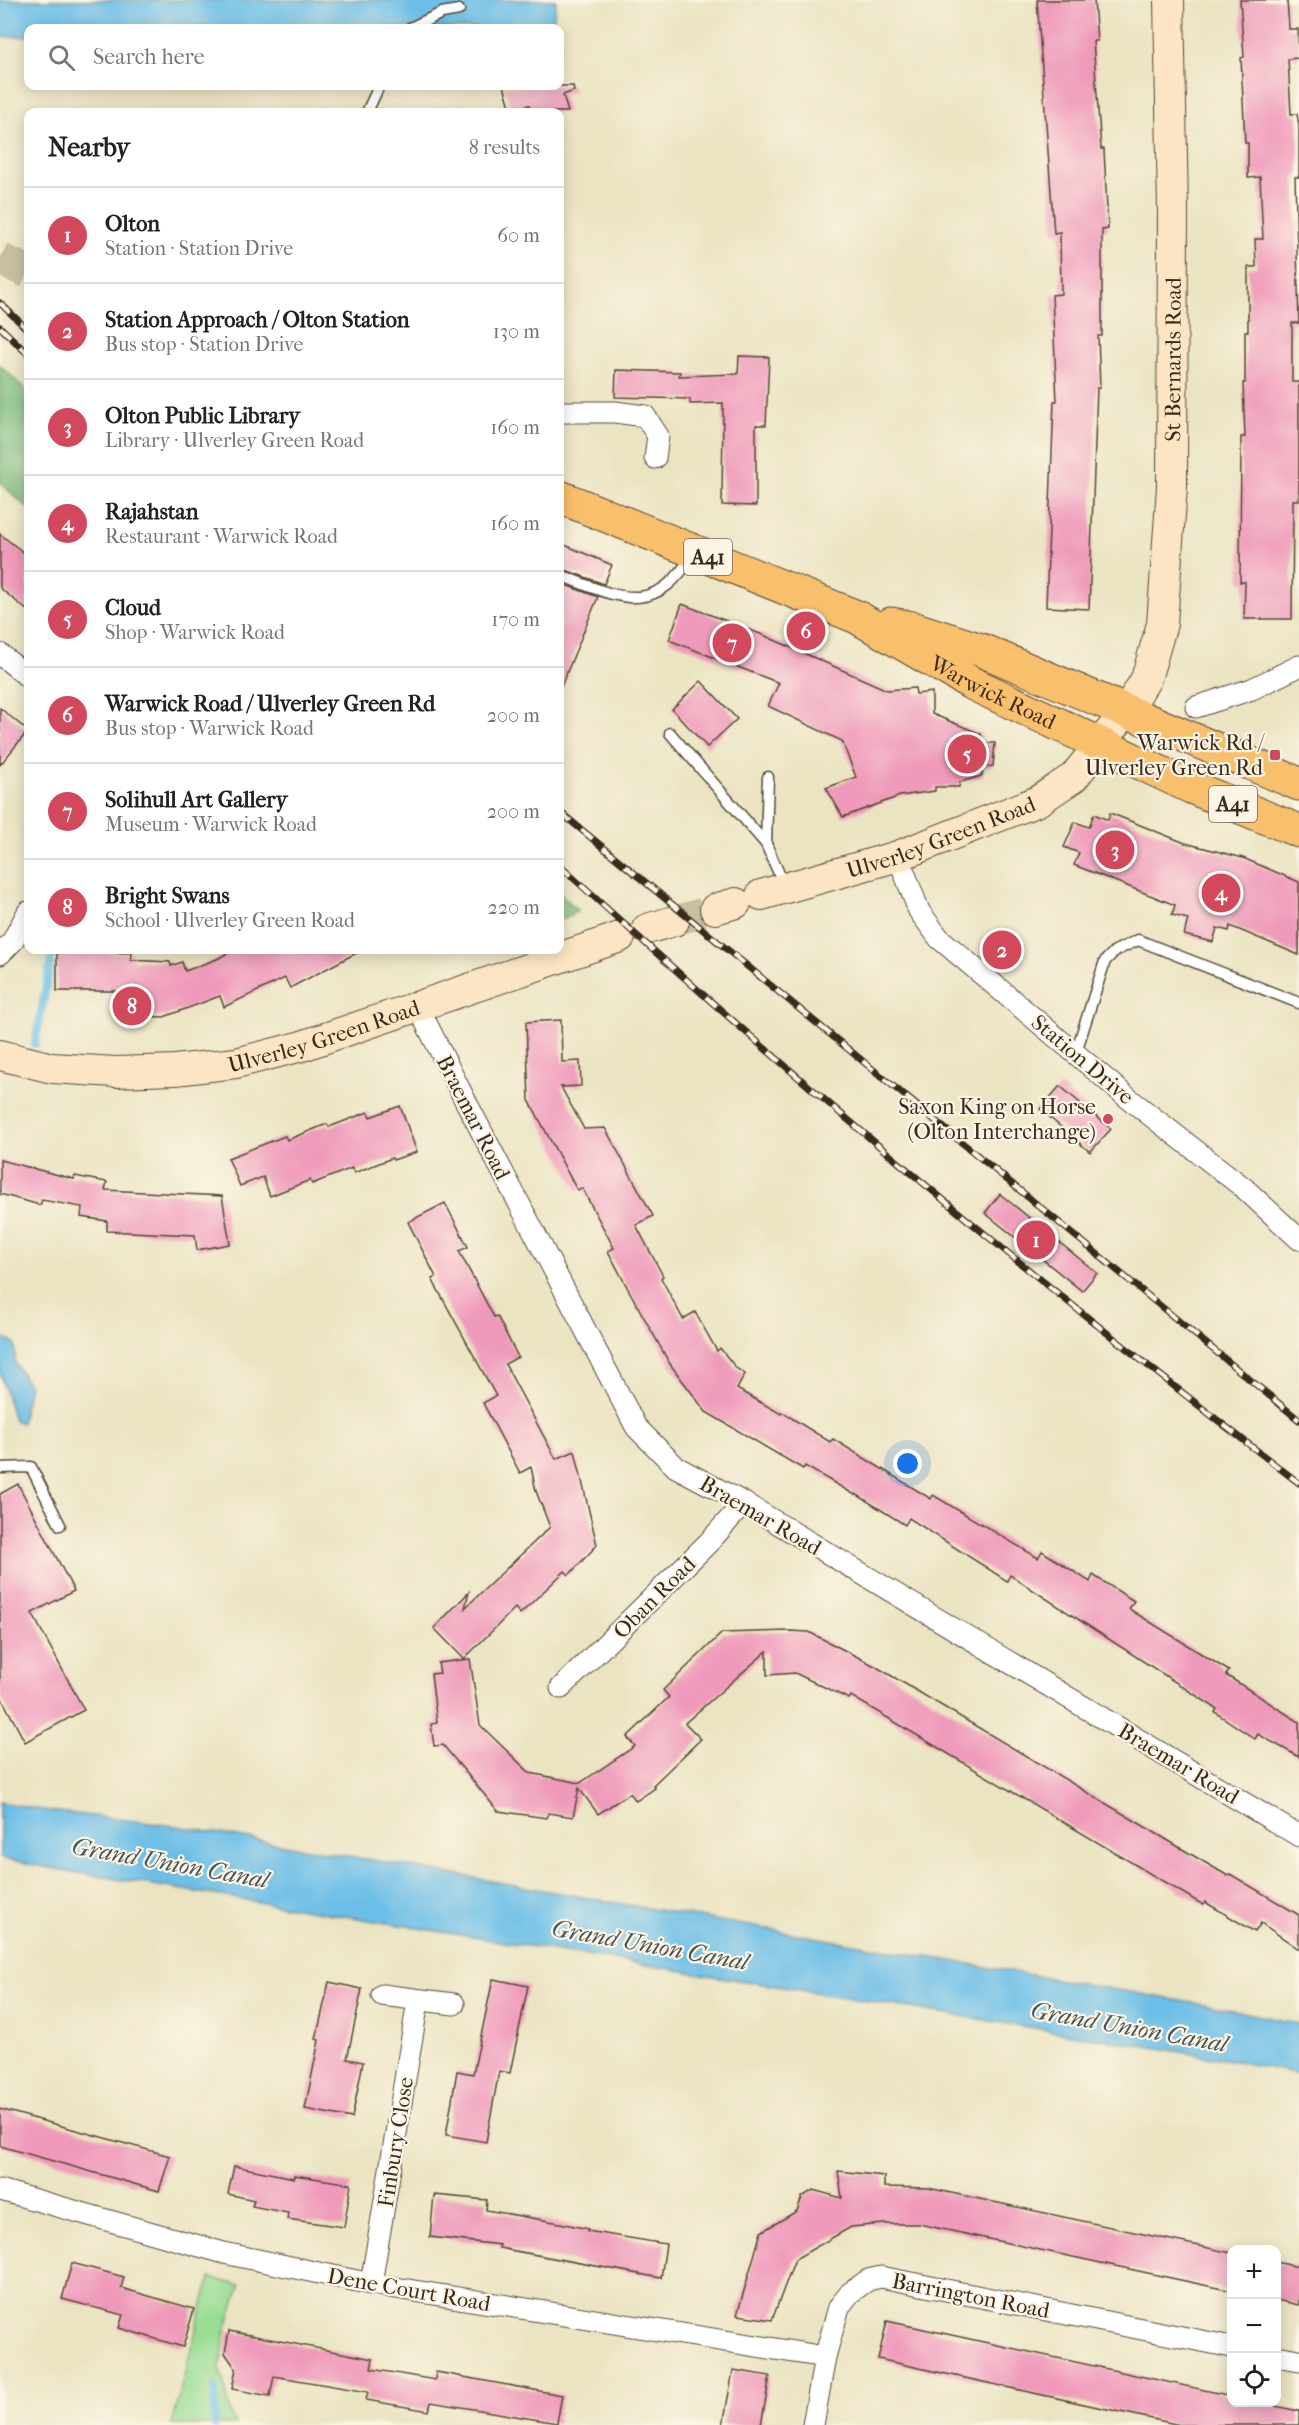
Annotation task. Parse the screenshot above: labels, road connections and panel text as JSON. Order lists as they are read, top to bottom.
{
  "streets": {
    "highway": ["A41", "Warwick Road"],
    "street": [
      "St Bernards Road",
      "Ulverley Green Road",
      "Station Drive",
      "Braemar Road",
      "Oban Road",
      "Finbury Close",
      "Dene Court Road",
      "Barrington Road"
    ]
  },
  "crossings": [
    ["St Bernards Road", "Warwick Road"],
    ["St Bernards Road", "Ulverley Green Road"],
    ["Warwick Road", "Ulverley Green Road"],
    ["Ulverley Green Road", "Station Drive"],
    ["Ulverley Green Road", "Braemar Road"],
    ["Braemar Road", "Oban Road"],
    ["Finbury Close", "Dene Court Road"],
    ["Dene Court Road", "Barrington Road"]
  ],
  "water": ["Grand Union Canal"],
  "places": {
    "transit": ["Warwick Rd / Ulverley Green Rd"],
    "other": ["Saxon King on Horse (Olton Interchange)"]
  },
  "page": {
    "search": "Search here",
    "heading": ["Nearby", "8 results"],
    "list": [
      {
        "mark": "1",
        "name": "Olton",
        "note": "Station · Station Drive",
        "value": "60 m"
      },
      {
        "mark": "2",
        "name": "Station Approach / Olton Station",
        "note": "Bus stop · Station Drive",
        "value": "130 m"
      },
      {
        "mark": "3",
        "name": "Olton Public Library",
        "note": "Library · Ulverley Green Road",
        "value": "160 m"
      },
      {
        "mark": "4",
        "name": "Rajahstan",
        "note": "Restaurant · Warwick Road",
        "value": "160 m"
      },
      {
        "mark": "5",
        "name": "Cloud",
        "note": "Shop · Warwick Road",
        "value": "170 m"
      },
      {
        "mark": "6",
        "name": "Warwick Road / Ulverley Green Rd",
        "note": "Bus stop · Warwick Road",
        "value": "200 m"
      },
      {
        "mark": "7",
        "name": "Solihull Art Gallery",
        "note": "Museum · Warwick Road",
        "value": "200 m"
      },
      {
        "mark": "8",
        "name": "Bright Swans",
        "note": "School · Ulverley Green Road",
        "value": "220 m"
      }
    ],
    "pins": [
      "6",
      "7",
      "5",
      "3",
      "4",
      "2",
      "8",
      "1"
    ],
    "map_buttons": ["+", "−"]
  }
}
